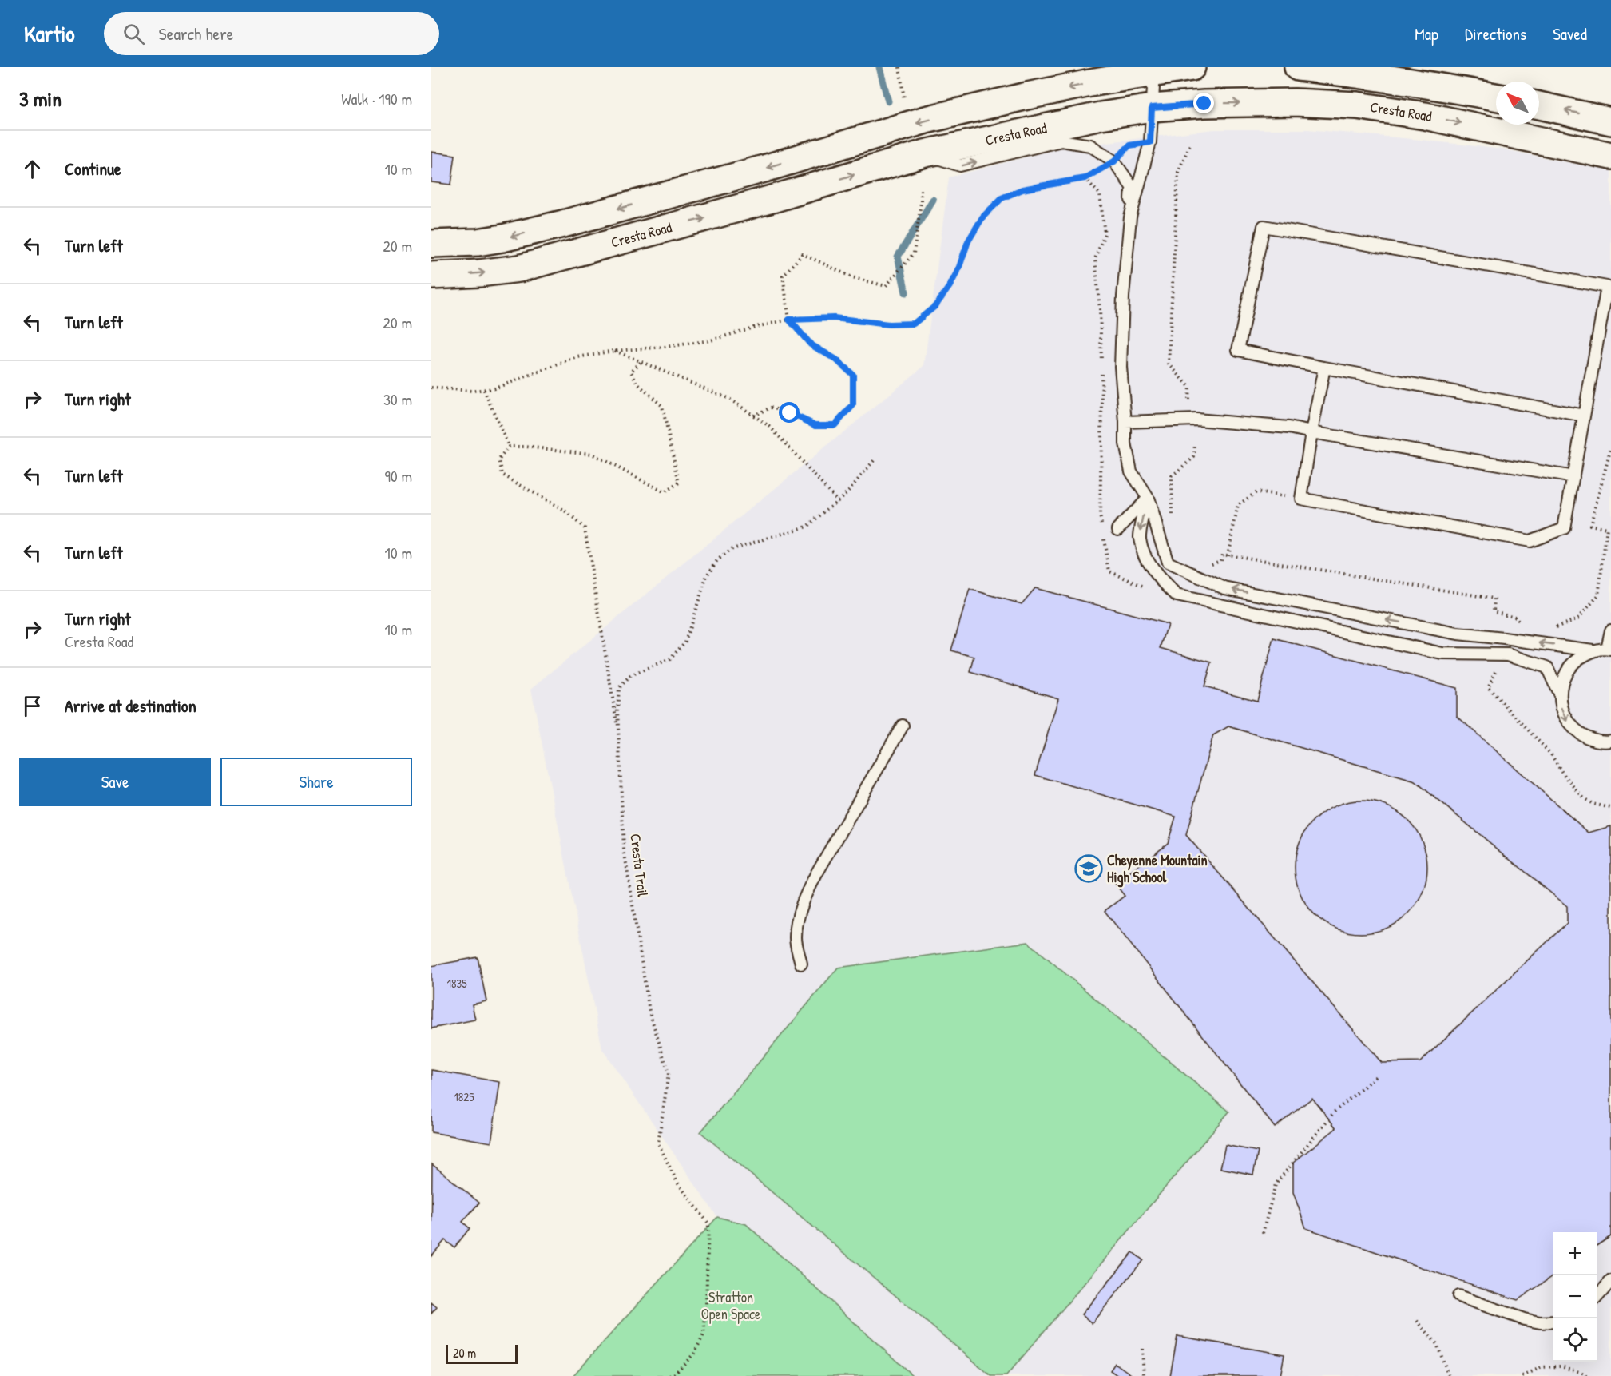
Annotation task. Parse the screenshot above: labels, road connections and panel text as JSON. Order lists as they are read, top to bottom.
{
  "streets": {
    "main road": ["Cresta Road"],
    "path": ["Cresta Trail"]
  },
  "parks": ["Stratton Open Space"],
  "places": {
    "school or university": ["Cheyenne Mountain High School"]
  },
  "house_numbers": ["1835", "1825"],
  "scale_bar": "20 m",
  "north": "top left",
  "page": {
    "header": "Kartio",
    "search": "Search here",
    "nav": ["Map", "Directions", "Saved"],
    "heading": ["3 min", "Walk · 190 m"],
    "list": [
      ["Continue", "10 m"],
      ["Turn left", "20 m"],
      ["Turn left", "20 m"],
      ["Turn right", "30 m"],
      ["Turn left", "90 m"],
      ["Turn left", "10 m"],
      ["Turn right", "Cresta Road", "10 m"],
      "Arrive at destination"
    ],
    "buttons": ["Save", "Share"],
    "map_buttons": ["+", "−"],
    "scale": "20 m"
  }
}
